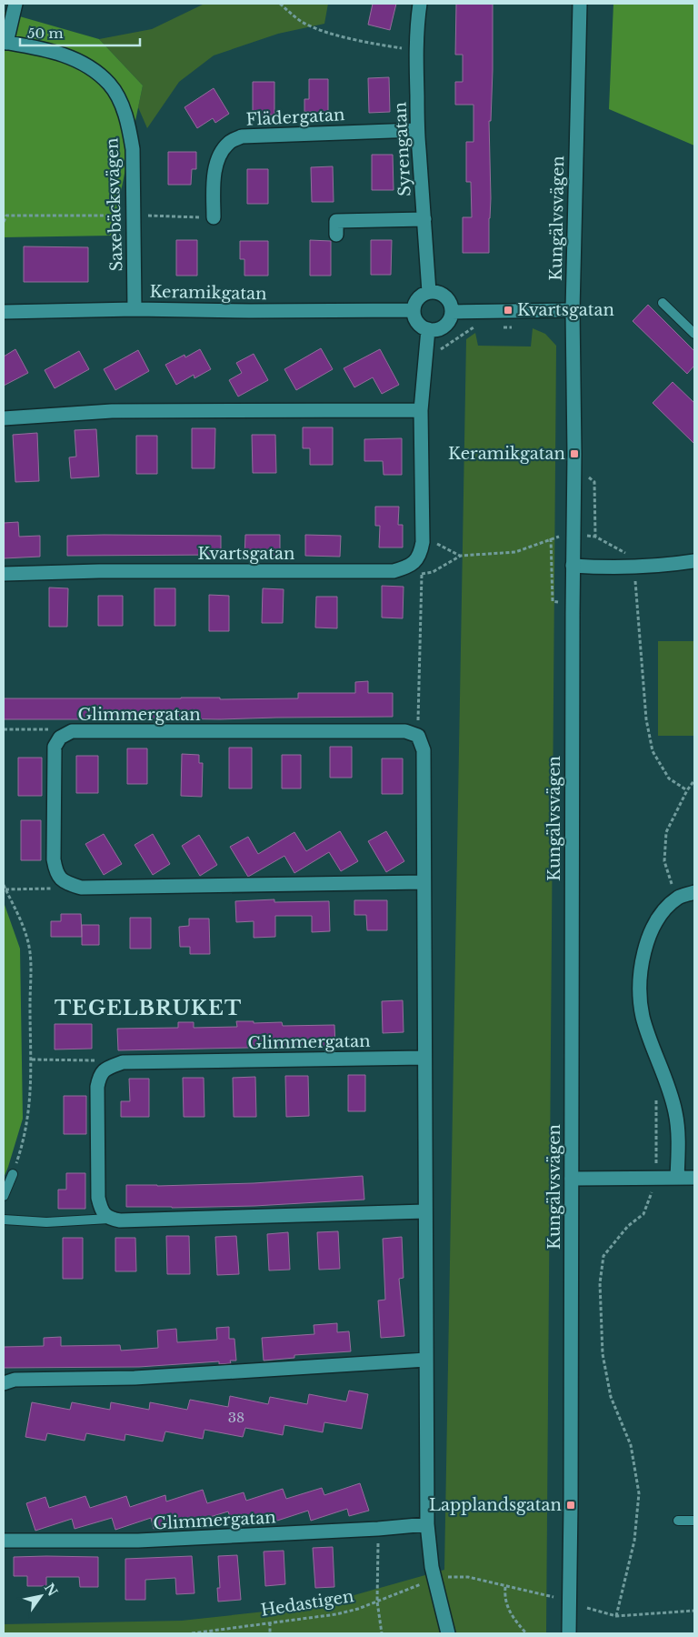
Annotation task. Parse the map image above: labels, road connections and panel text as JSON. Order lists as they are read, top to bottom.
{
  "streets": {
    "street": [
      "Flädergatan",
      "Syrengatan",
      "Saxebäcksvägen",
      "Kungälvsvägen",
      "Keramikgatan",
      "Kvartsgatan",
      "Glimmergatan"
    ],
    "path": ["Hedastigen"]
  },
  "crossings": [
    ["Flädergatan", "Syrengatan"],
    ["Syrengatan", "Keramikgatan"],
    ["Saxebäcksvägen", "Keramikgatan"]
  ],
  "districts": ["TEGELBRUKET"],
  "places": {
    "transit": ["Kvartsgatan", "Keramikgatan", "Lapplandsgatan"]
  },
  "house_numbers": ["38"],
  "scale_bar": "50 m",
  "north": "top right"
}
